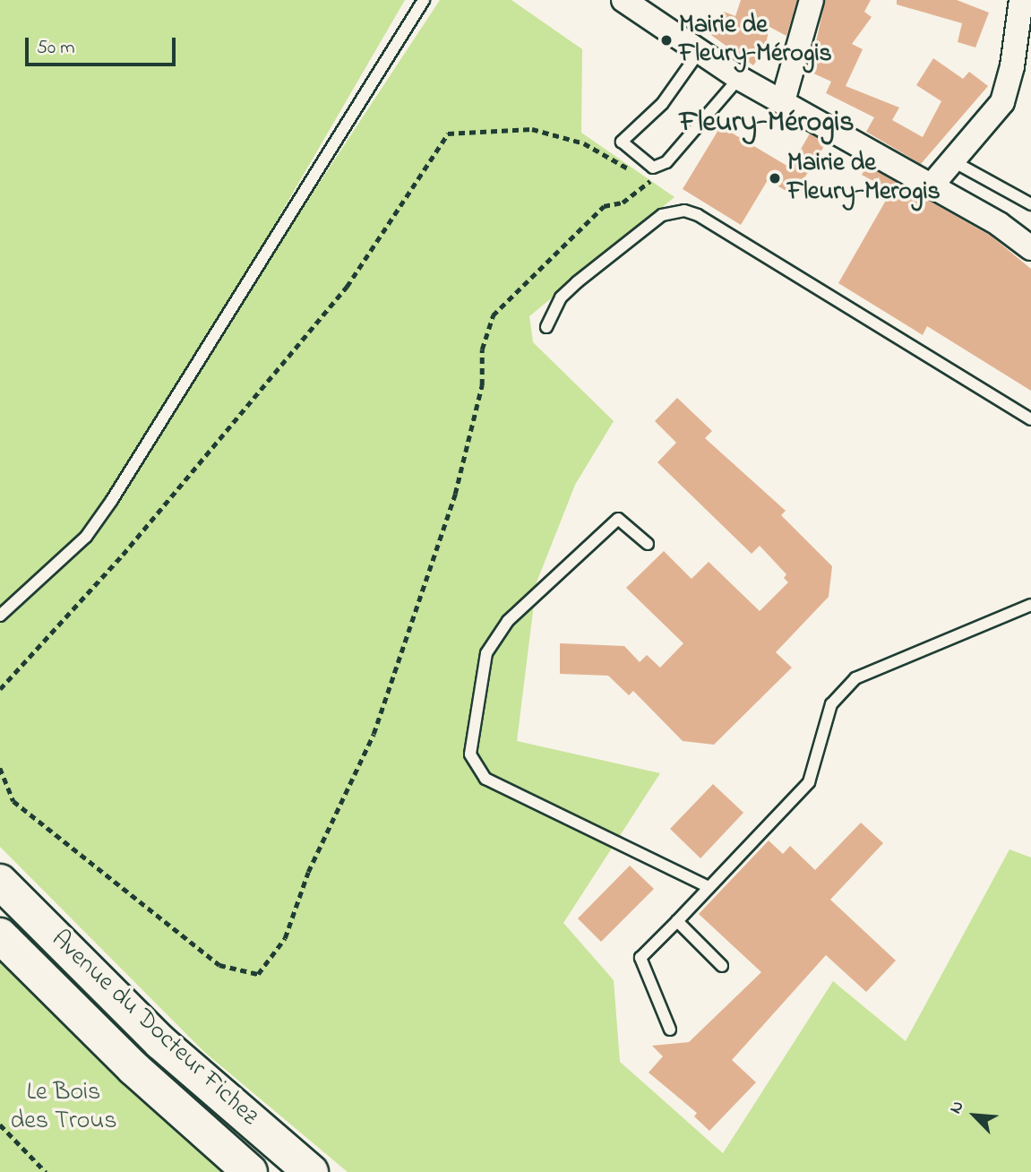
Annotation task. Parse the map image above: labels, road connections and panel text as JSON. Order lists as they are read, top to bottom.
{
  "streets": {
    "main road": ["Avenue du Docteur Fichez"]
  },
  "districts": ["Fleury-Mérogis"],
  "parks": ["Le Bois des Trous"],
  "places": ["Mairie de Fleury-Mérogis", "Mairie de Fleury-Merogis"],
  "scale_bar": "50 m",
  "north": "top left"
}
